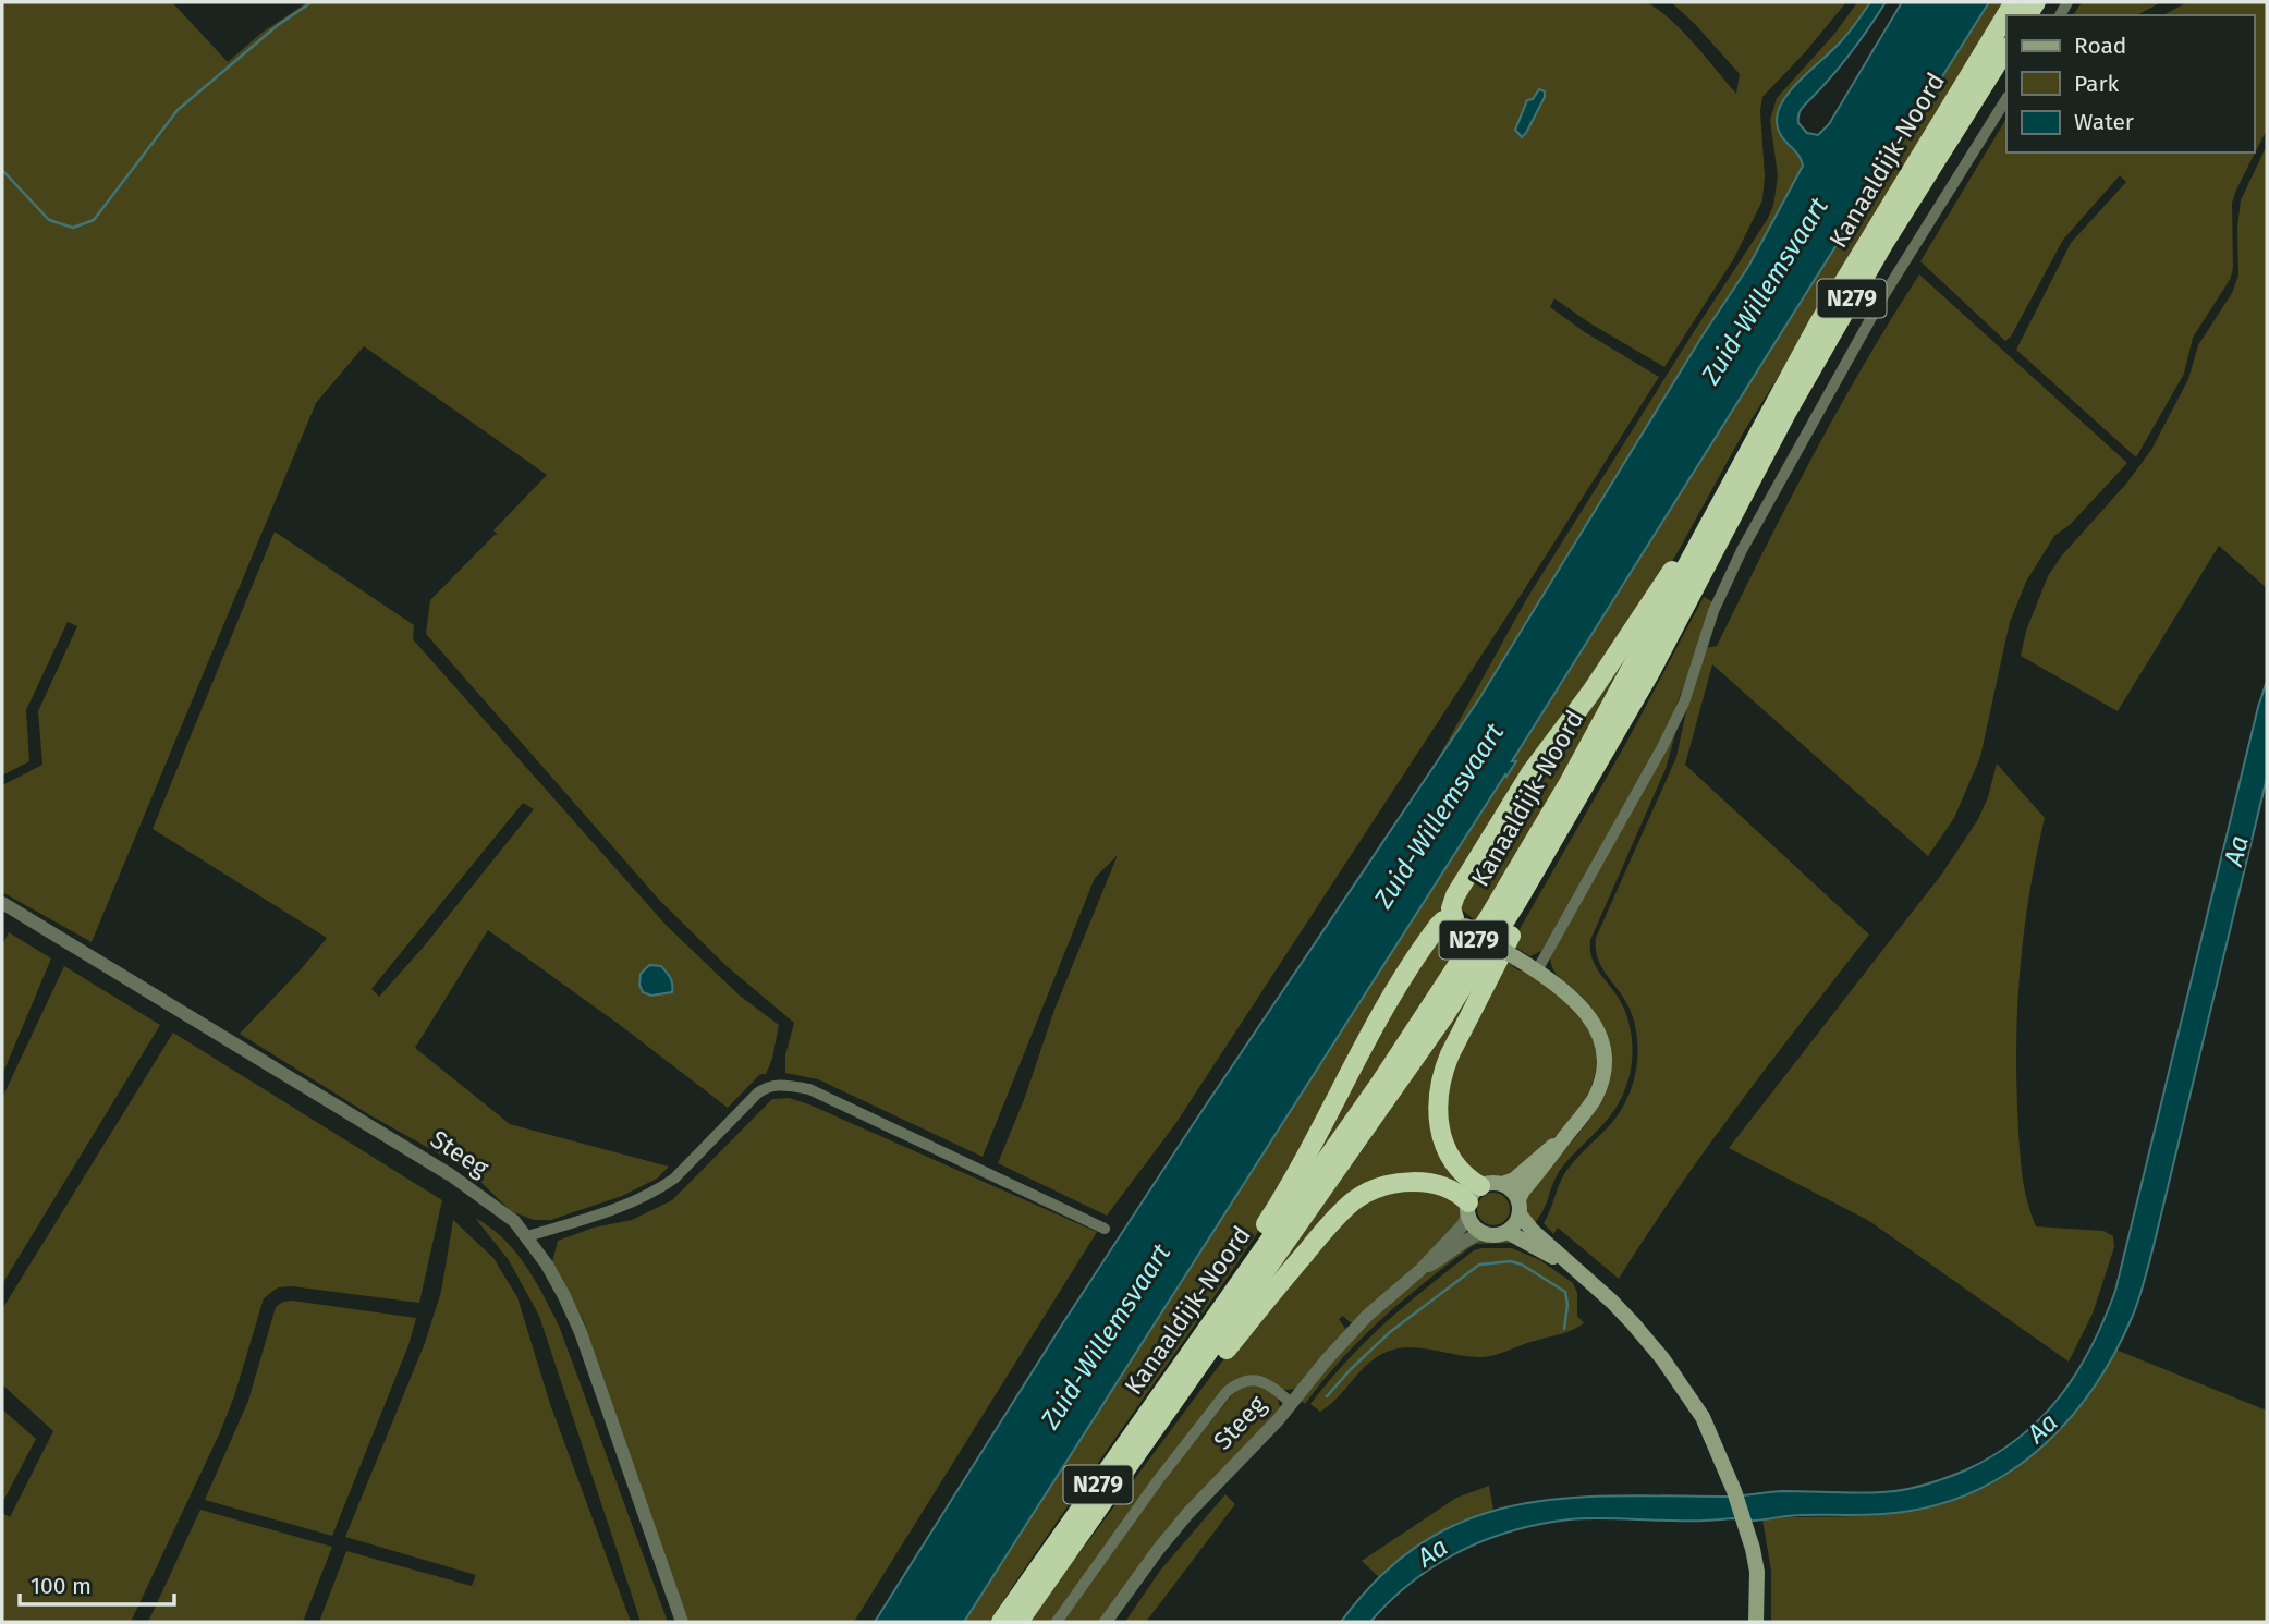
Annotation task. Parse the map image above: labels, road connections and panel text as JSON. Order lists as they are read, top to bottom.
{
  "streets": {
    "highway": ["Kanaaldijk-Noord", "N279"],
    "street": ["Steeg"]
  },
  "crossings": [
    ["Kanaaldijk-Noord", "N279"],
    ["N279", "Steeg"]
  ],
  "water": ["Zuid-Willemsvaart", "Aa"],
  "legend": ["Road", "Park", "Water"],
  "scale_bar": "100 m"
}
